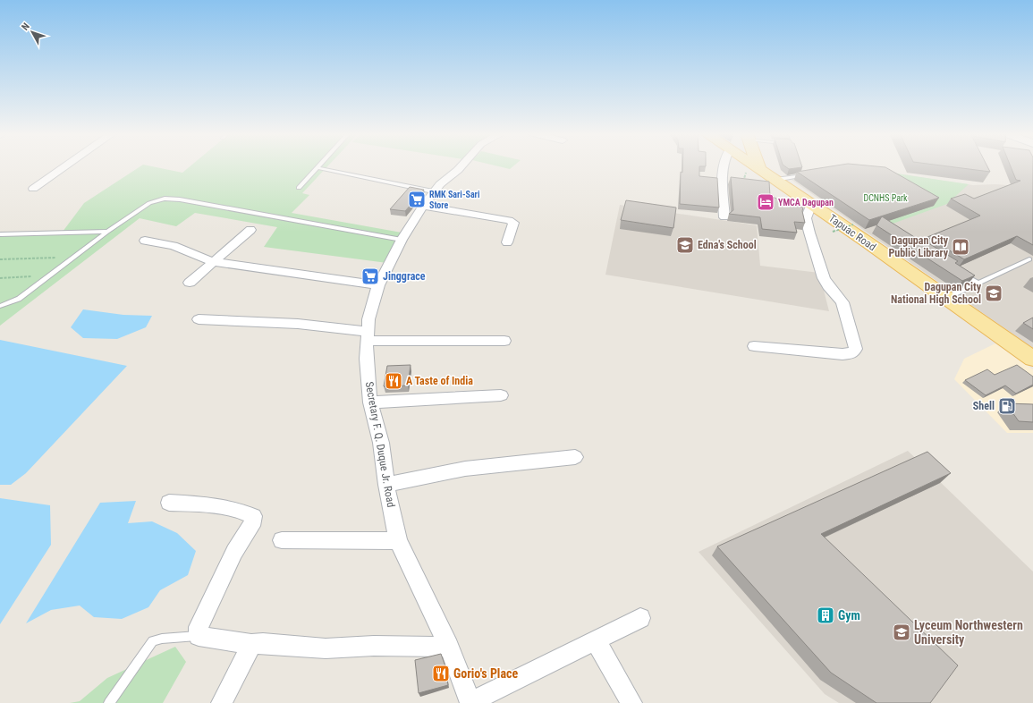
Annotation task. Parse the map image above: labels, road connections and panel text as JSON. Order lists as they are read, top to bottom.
{
  "streets": {
    "main road": ["Tapuac Road"],
    "street": ["Secretary F. Q. Duque Jr. Road"]
  },
  "parks": ["DCNHS Park"],
  "places": {
    "supermarket": ["RMK Sari-Sari Store", "Jinggrace"],
    "hotel": ["YMCA Dagupan"],
    "school or university": ["Edna's School", "Dagupan City National High School", "Lyceum Northwestern University"],
    "library": ["Dagupan City Public Library"],
    "restaurant": ["A Taste of India", "Gorio's Place"],
    "fuel station": ["Shell"],
    "building": ["Gym"]
  },
  "north": "top left"
}
